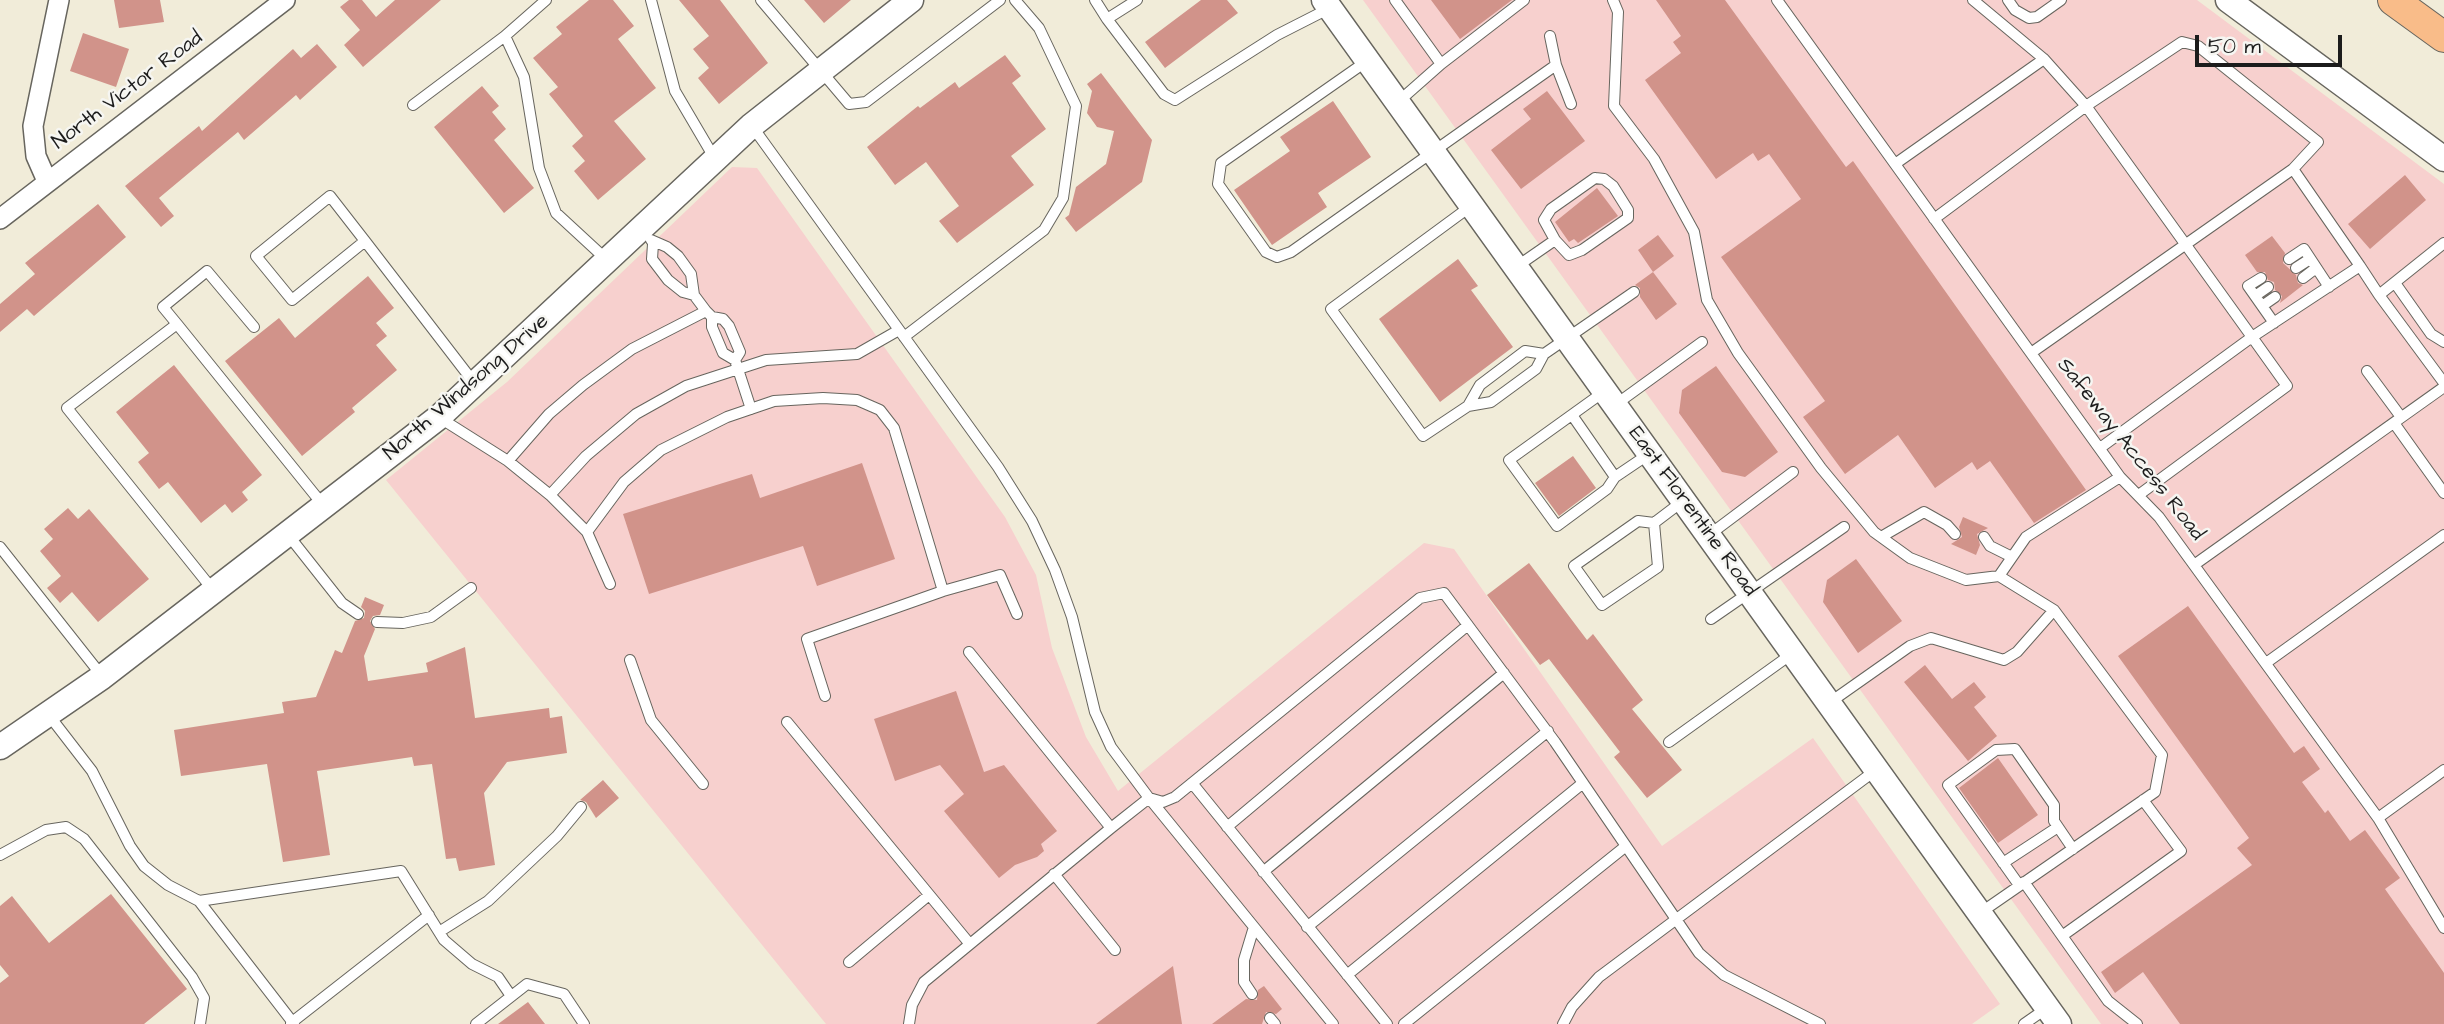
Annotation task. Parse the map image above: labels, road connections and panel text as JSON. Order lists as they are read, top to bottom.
{
  "streets": {
    "street": ["North Victor Road", "North Windsong Drive", "East Florentine Road"],
    "lane": ["Safeway Access Road"]
  },
  "scale_bar": "50 m"
}
